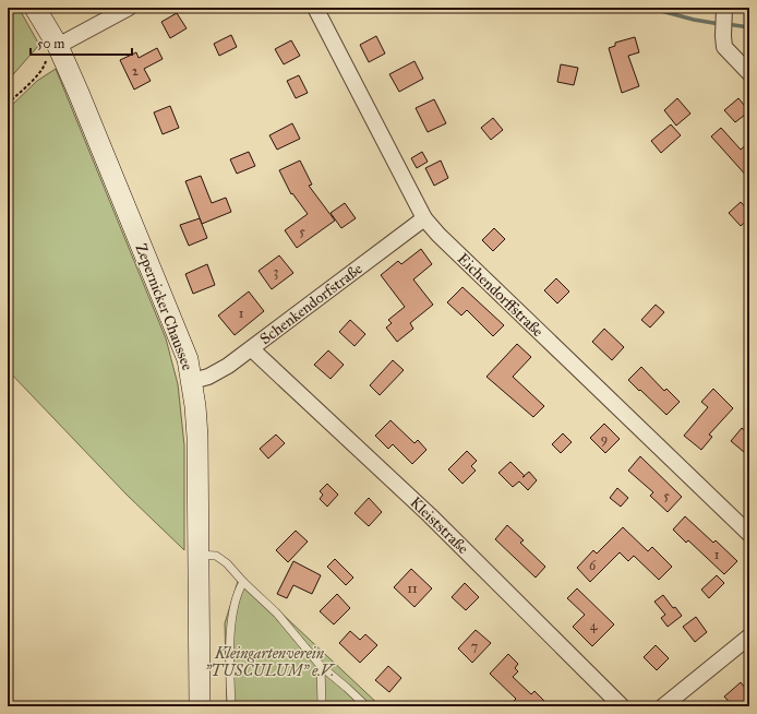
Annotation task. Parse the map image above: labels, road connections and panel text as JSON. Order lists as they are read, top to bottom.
{
  "streets": {
    "main road": ["Zepernicker Chaussee"],
    "street": ["Eichendorffstraße", "Schenkendorfstraße", "Kleiststraße"]
  },
  "crossings": [
    ["Eichendorffstraße", "Schenkendorfstraße"],
    ["Schenkendorfstraße", "Zepernicker Chaussee"],
    ["Schenkendorfstraße", "Kleiststraße"]
  ],
  "parks": ["Kleingartenverein \"TUSCULUM\" e.V."],
  "house_numbers": [
    "2",
    "5",
    "3",
    "1",
    "9",
    "5",
    "1",
    "6",
    "11",
    "4",
    "7"
  ],
  "scale_bar": "50 m"
}
